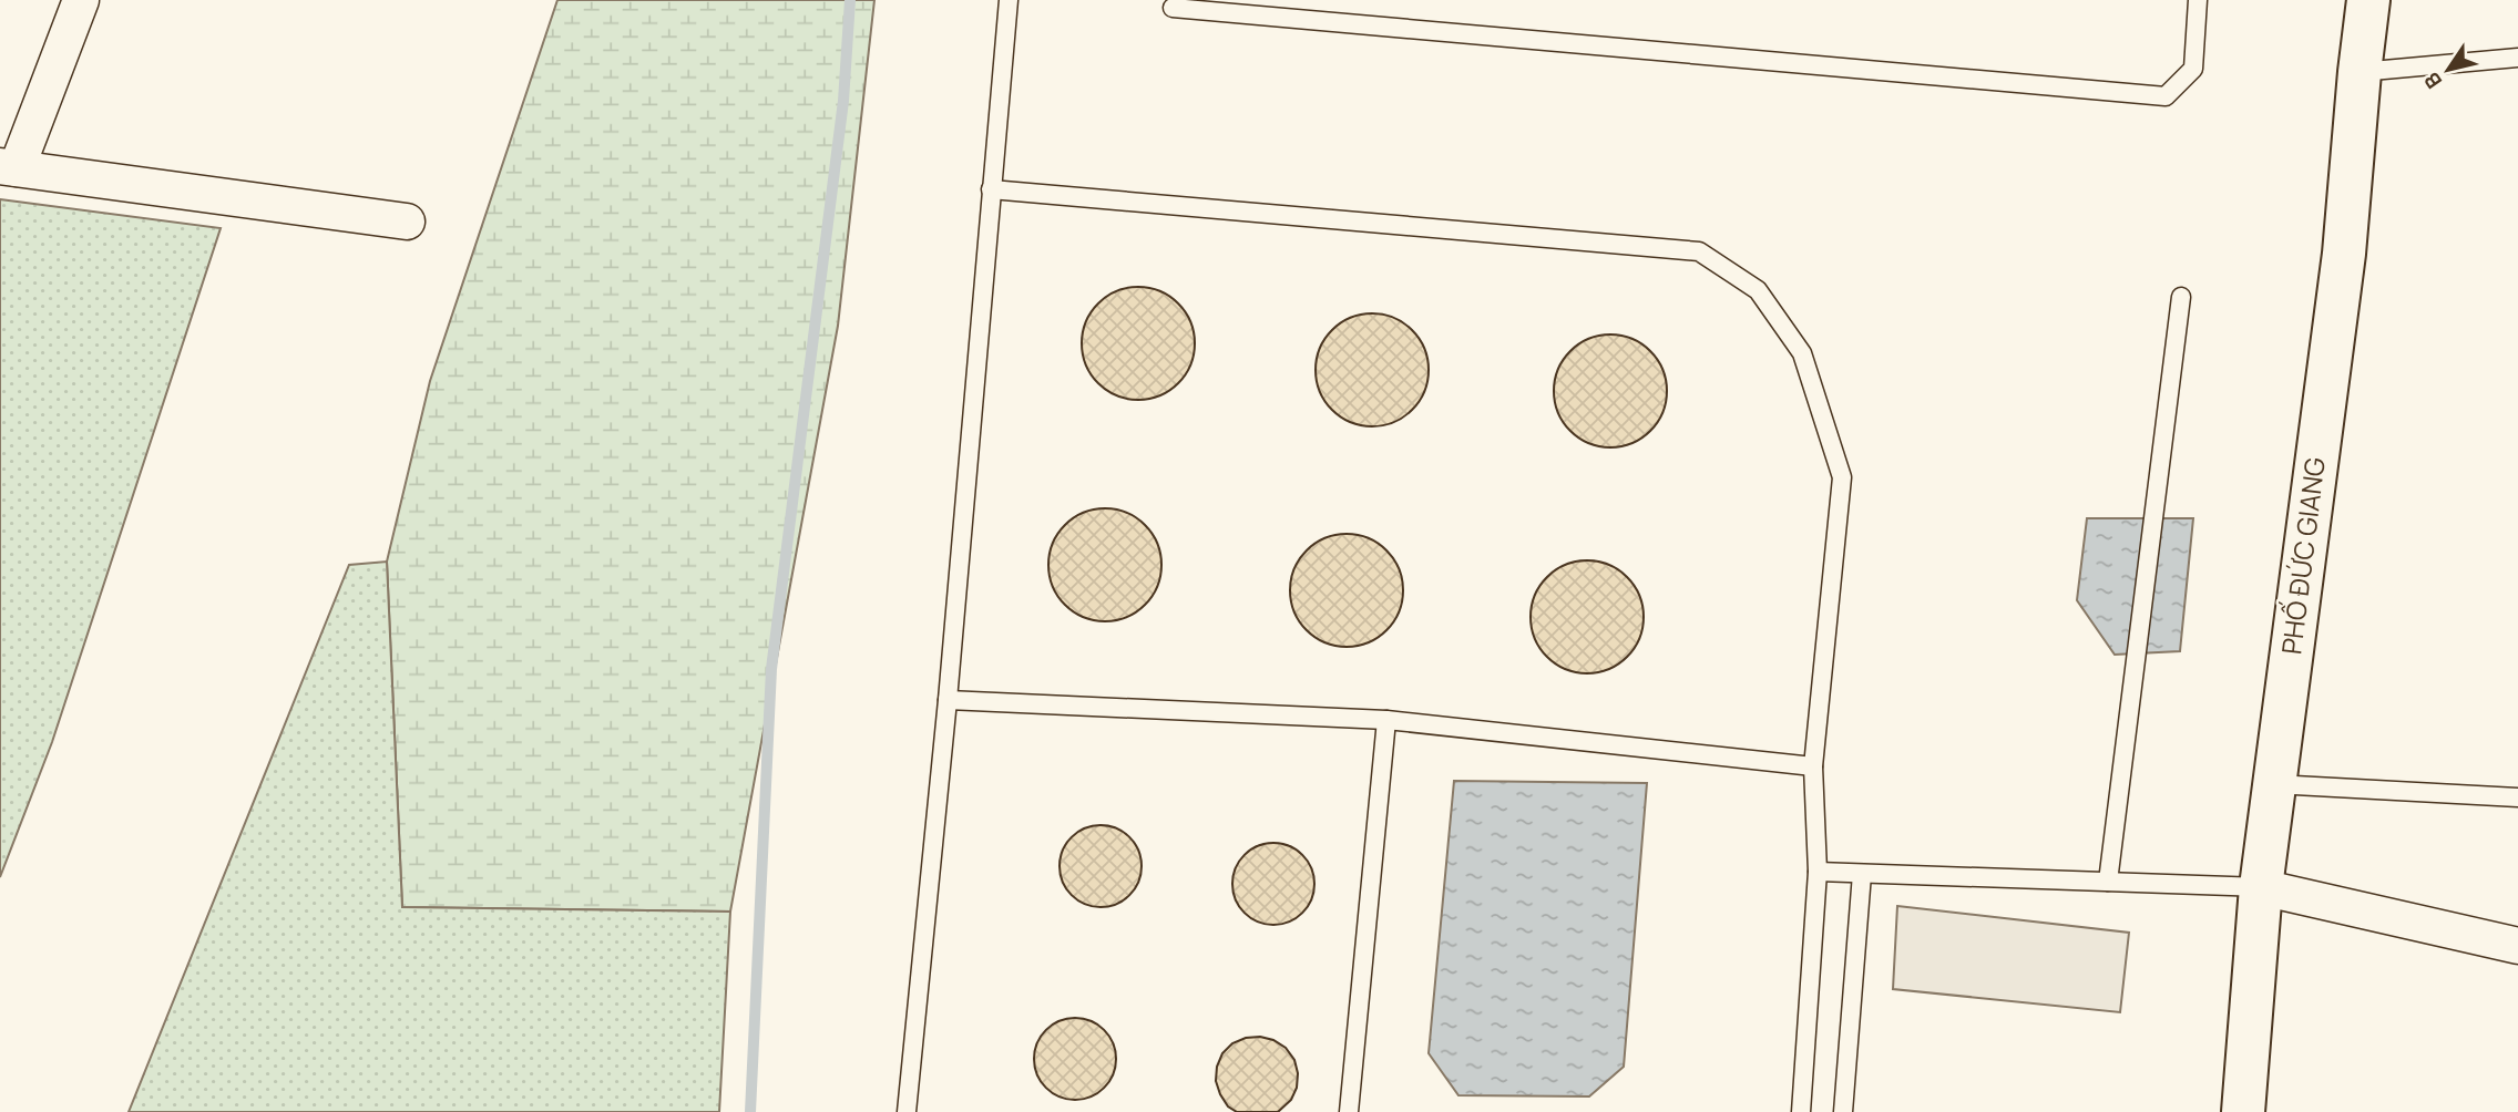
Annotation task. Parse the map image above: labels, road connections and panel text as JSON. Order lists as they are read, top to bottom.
{
  "streets": {
    "street": ["PHỐ ĐỨC GIANG"]
  },
  "north": "bottom left"
}
